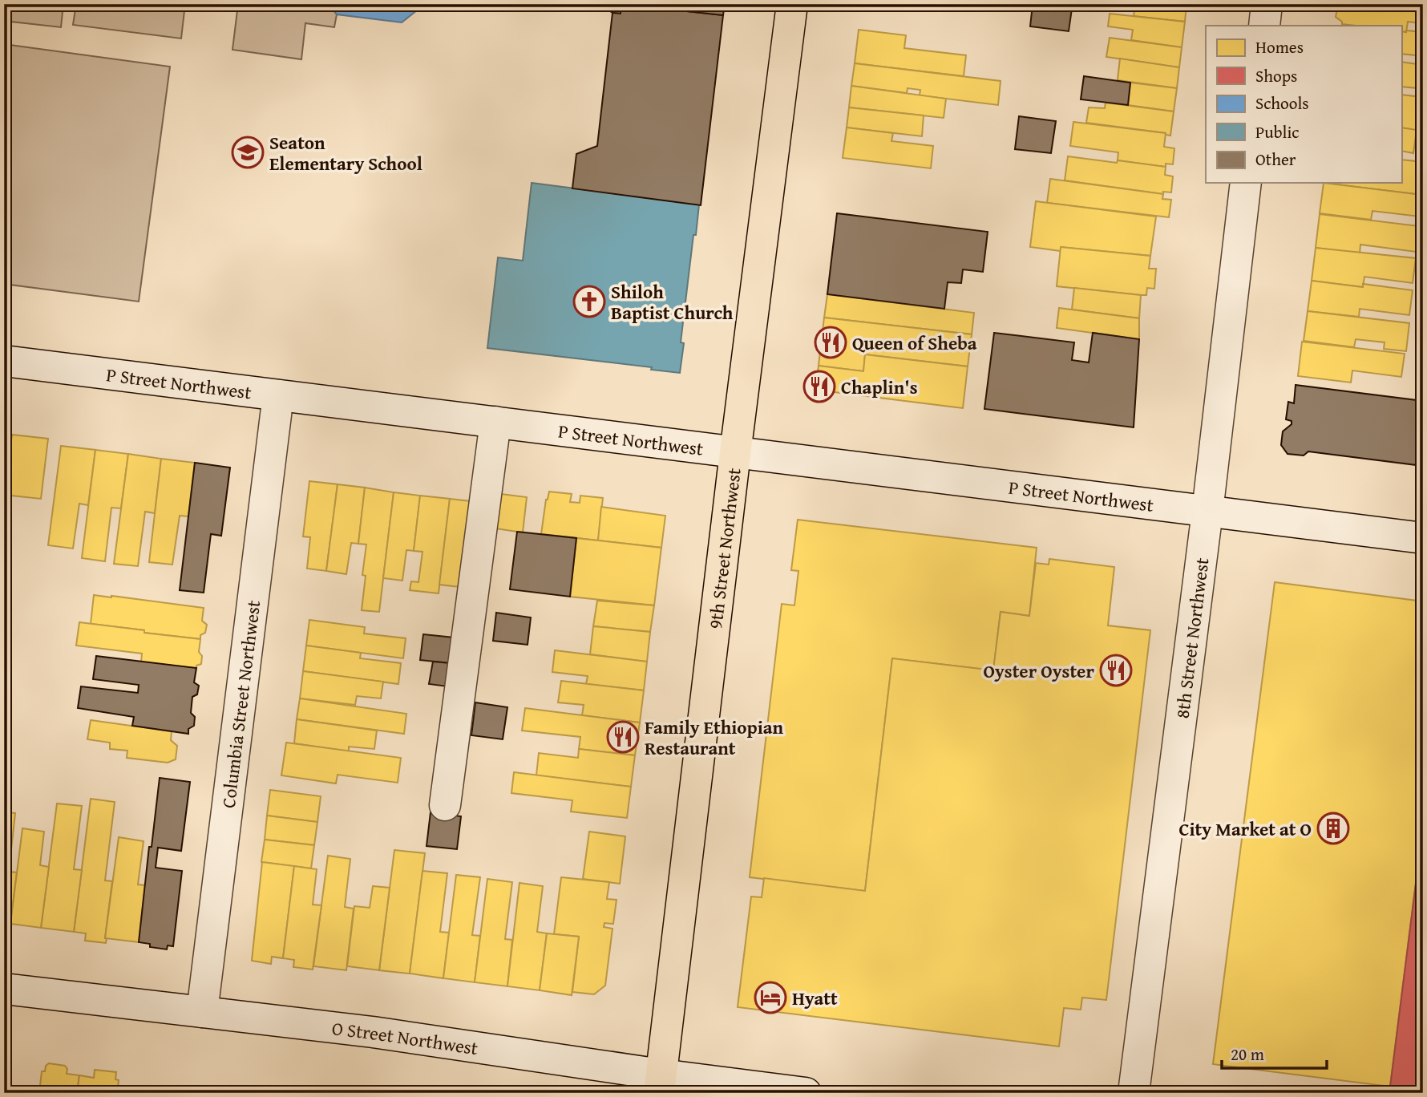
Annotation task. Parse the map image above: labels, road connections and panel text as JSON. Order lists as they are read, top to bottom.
{
  "streets": {
    "main road": ["9th Street Northwest"],
    "street": [
      "P Street Northwest",
      "8th Street Northwest",
      "Columbia Street Northwest",
      "O Street Northwest"
    ]
  },
  "crossings": [
    ["P Street Northwest", "9th Street Northwest"],
    ["P Street Northwest", "8th Street Northwest"],
    ["P Street Northwest", "Columbia Street Northwest"],
    ["9th Street Northwest", "O Street Northwest"],
    ["Columbia Street Northwest", "O Street Northwest"]
  ],
  "places": {
    "school or university": ["Seaton Elementary School"],
    "church": ["Shiloh Baptist Church"],
    "restaurant": [
      "Queen of Sheba",
      "Chaplin's",
      "Oyster Oyster",
      "Family Ethiopian Restaurant"
    ],
    "building": ["City Market at O"],
    "hotel": ["Hyatt"]
  },
  "legend": [
    "Homes",
    "Shops",
    "Schools",
    "Public",
    "Other"
  ],
  "scale_bar": "20 m"
}
